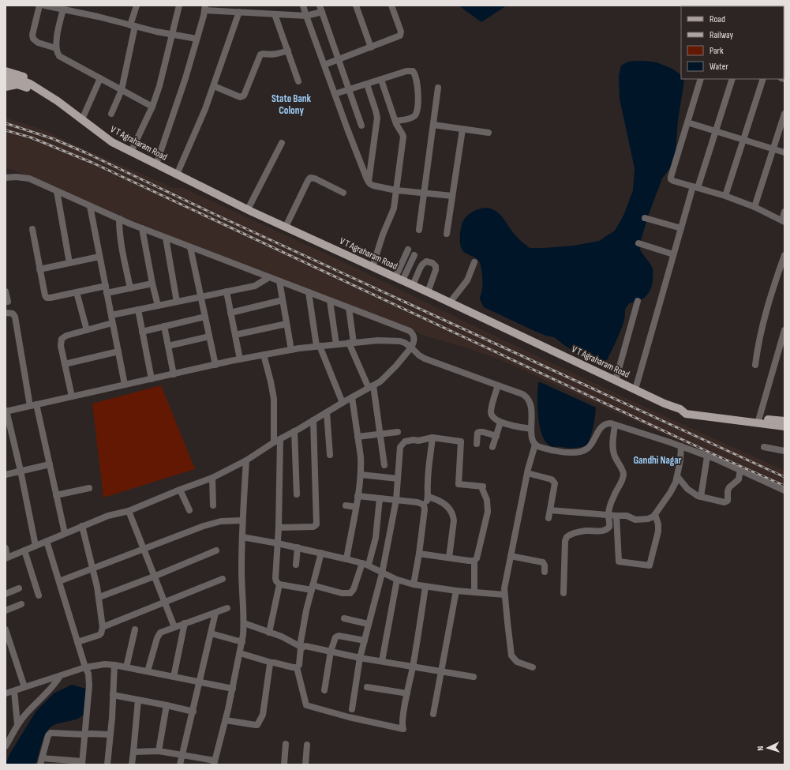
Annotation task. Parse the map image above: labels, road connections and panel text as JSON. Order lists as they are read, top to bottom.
{
  "streets": {
    "main road": ["V T Agraharam Road"]
  },
  "districts": ["State Bank Colony", "Gandhi Nagar"],
  "legend": [
    "Road",
    "Railway",
    "Park",
    "Water"
  ],
  "north": "left"
}
